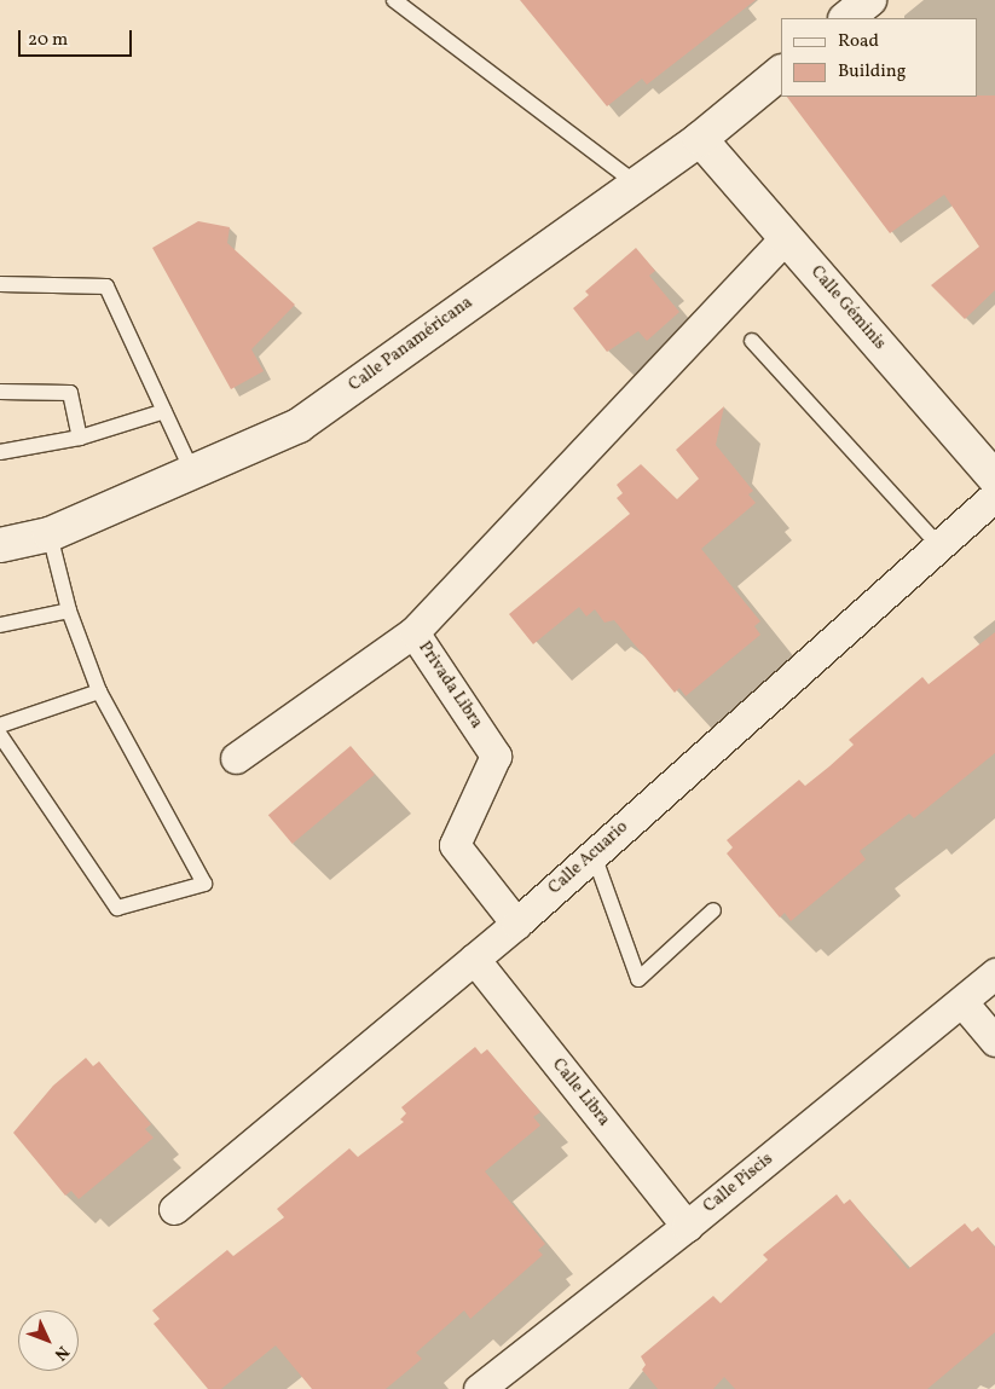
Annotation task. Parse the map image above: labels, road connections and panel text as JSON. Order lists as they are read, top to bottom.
{
  "streets": {
    "main road": ["Calle Géminis", "Calle Panaméricana"],
    "street": [
      "Privada Libra",
      "Calle Acuario",
      "Calle Libra",
      "Calle Piscis"
    ]
  },
  "crossings": [
    ["Calle Géminis", "Calle Panaméricana"],
    ["Privada Libra", "Calle Acuario"],
    ["Calle Acuario", "Calle Libra"],
    ["Calle Libra", "Calle Piscis"]
  ],
  "legend": ["Road", "Building"],
  "scale_bar": "20 m",
  "north": "bottom right"
}
